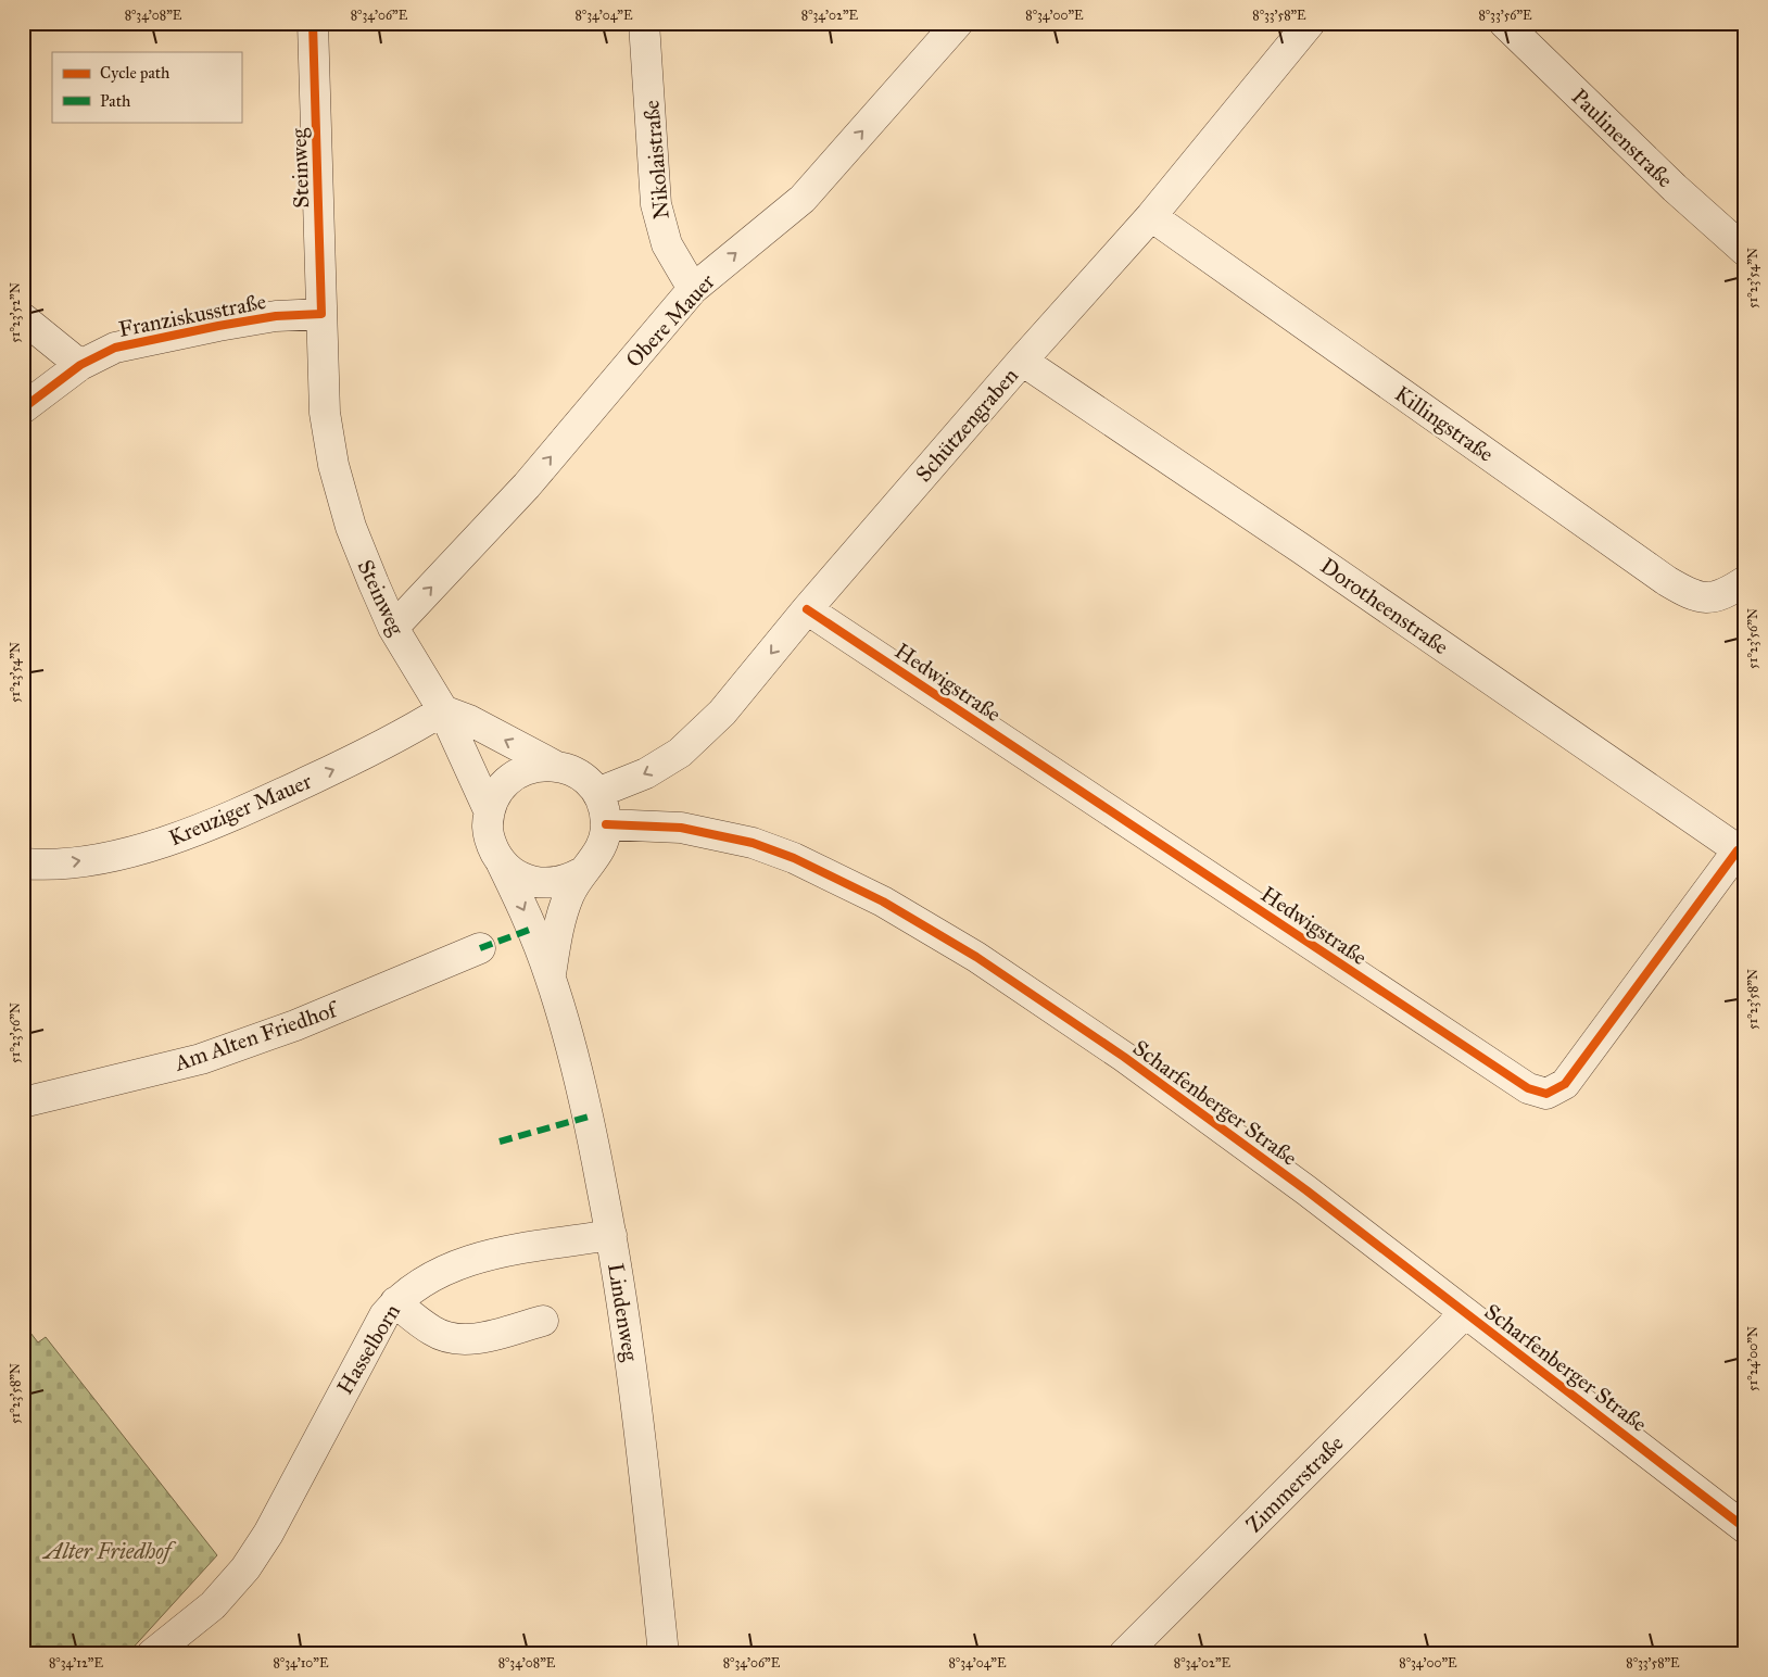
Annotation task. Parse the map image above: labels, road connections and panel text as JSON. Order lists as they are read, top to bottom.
{
  "streets": {
    "street": [
      "Paulinenstraße",
      "Nikolaistraße",
      "Steinweg",
      "Franziskusstraße",
      "Obere Mauer",
      "Killingstraße",
      "Schützengraben",
      "Dorotheenstraße",
      "Hedwigstraße",
      "Kreuziger Mauer",
      "Am Alten Friedhof",
      "Scharfenberger Straße",
      "Lindenweg",
      "Hasselborn",
      "Zimmerstraße"
    ]
  },
  "crossings": [
    ["Nikolaistraße", "Obere Mauer"],
    ["Steinweg", "Franziskusstraße"],
    ["Steinweg", "Obere Mauer"],
    ["Steinweg", "Schützengraben"],
    ["Steinweg", "Kreuziger Mauer"],
    ["Steinweg", "Scharfenberger Straße"],
    ["Steinweg", "Lindenweg"],
    ["Killingstraße", "Schützengraben"],
    ["Schützengraben", "Dorotheenstraße"],
    ["Schützengraben", "Hedwigstraße"],
    ["Schützengraben", "Scharfenberger Straße"],
    ["Schützengraben", "Lindenweg"],
    ["Dorotheenstraße", "Hedwigstraße"],
    ["Scharfenberger Straße", "Lindenweg"],
    ["Scharfenberger Straße", "Zimmerstraße"],
    ["Lindenweg", "Hasselborn"]
  ],
  "one_way": ["Obere Mauer", "Kreuziger Mauer"],
  "parks": ["Alter Friedhof"],
  "legend": ["Cycle path", "Path"],
  "coordinates": [
    "8°34'08\"E",
    "8°34'06\"E",
    "8°34'04\"E",
    "8°34'02\"E",
    "8°34'00\"E",
    "8°33'58\"E",
    "8°33'56\"E",
    "51°23'54\"N",
    "51°23'52\"N",
    "51°23'56\"N",
    "51°23'58\"N",
    "51°24'00\"N",
    "8°34'12\"E",
    "8°34'10\"E"
  ]
}
